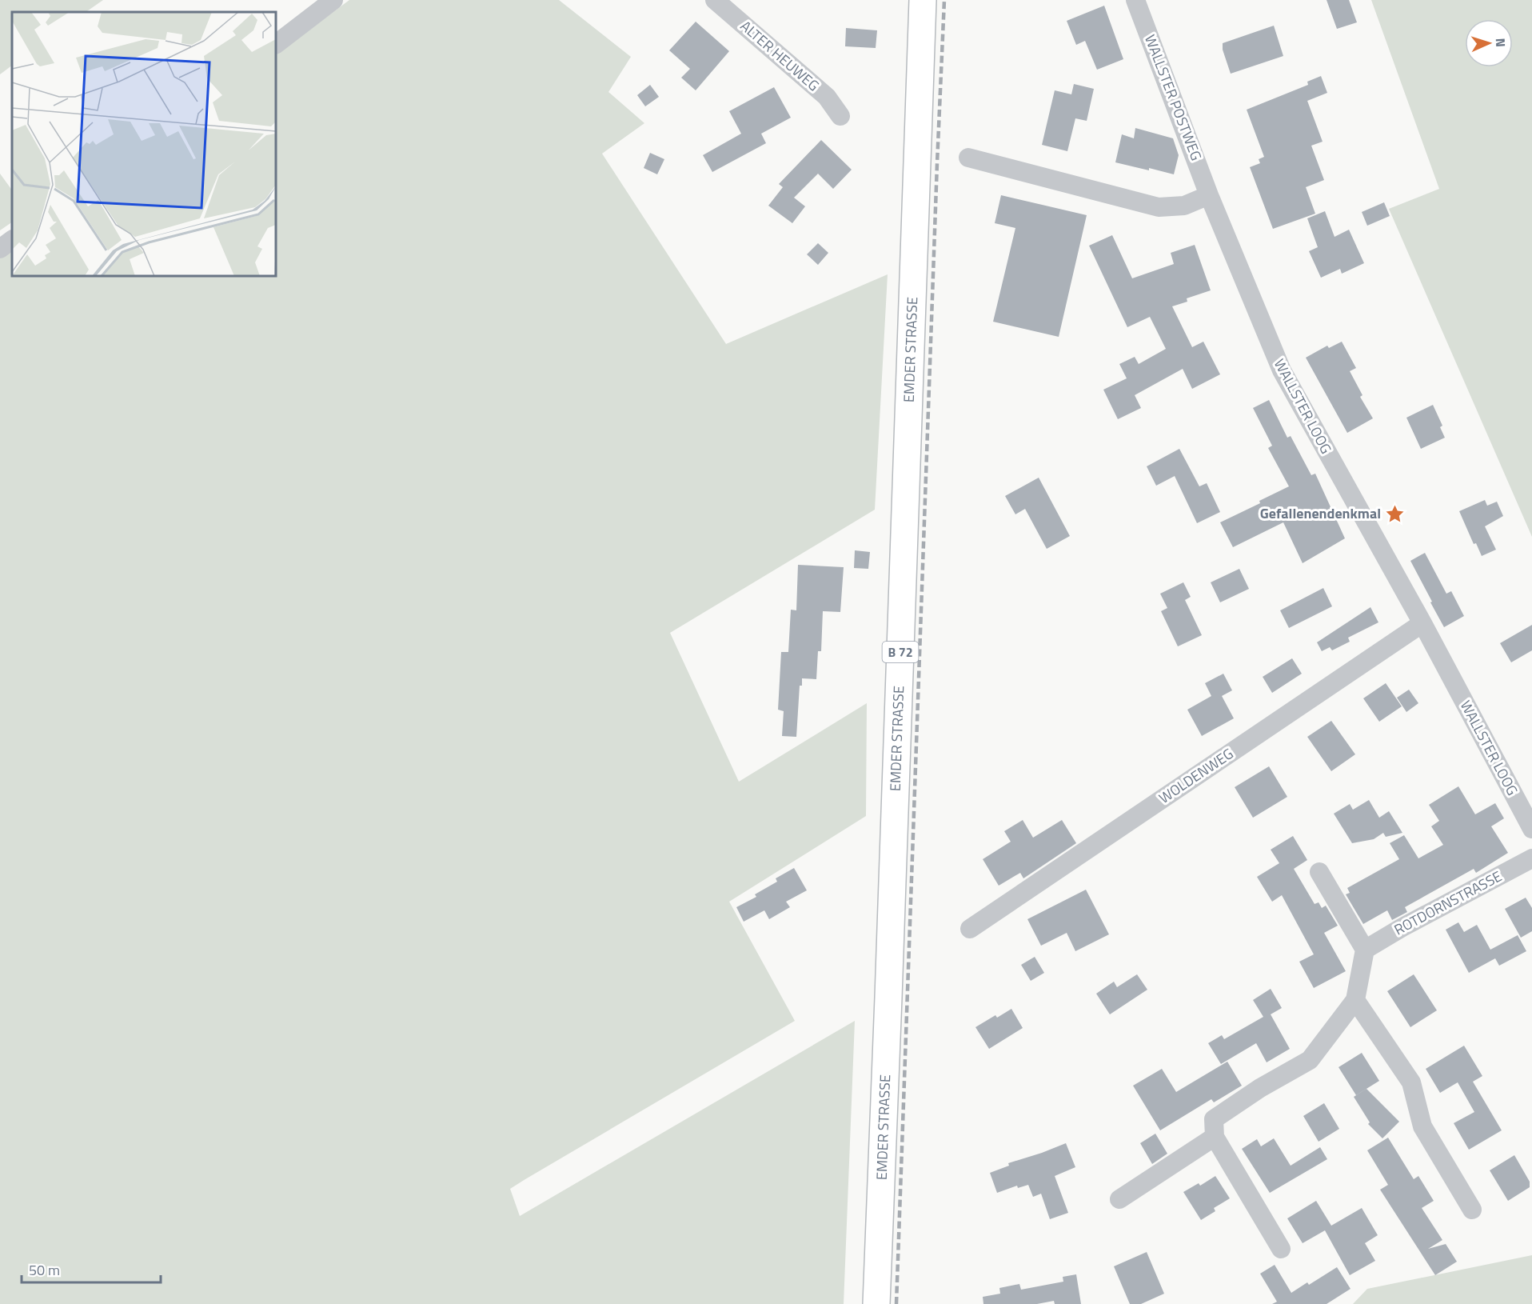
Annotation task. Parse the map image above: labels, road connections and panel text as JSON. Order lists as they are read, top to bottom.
{
  "streets": {
    "main road": ["EMDER STRASSE", "B 72"],
    "street": [
      "ALTER HEUWEG",
      "WALLSTER POSTWEG",
      "WALLSTER LOOG",
      "WOLDENWEG",
      "ROTDORNSTRASSE"
    ]
  },
  "crossings": [
    ["WALLSTER POSTWEG", "WALLSTER LOOG"],
    ["WALLSTER LOOG", "WOLDENWEG"]
  ],
  "places": {
    "place": ["Gefallenendenkmal"]
  },
  "scale_bar": "50 m",
  "north": "right"
}
